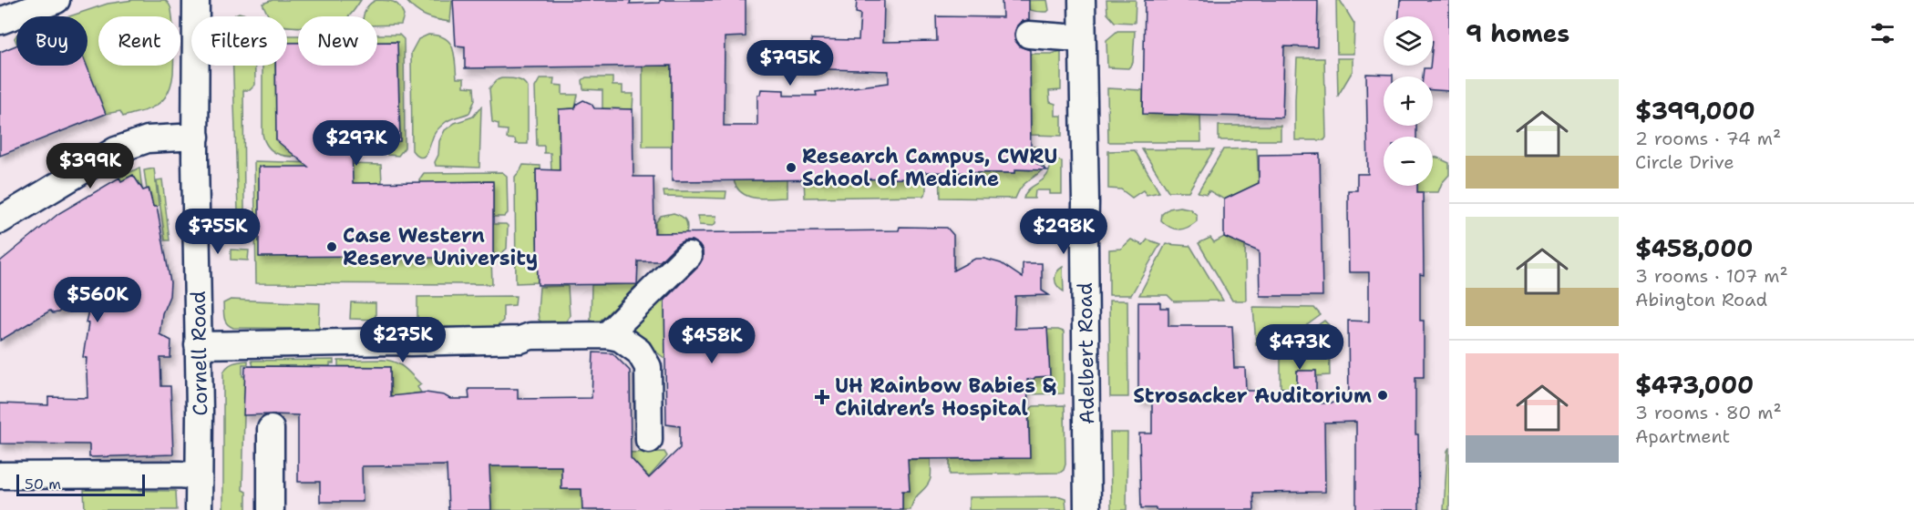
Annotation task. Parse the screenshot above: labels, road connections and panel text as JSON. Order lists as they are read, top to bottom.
{
  "streets": {
    "street": ["Cornell Road", "Adelbert Road"]
  },
  "places": {
    "other": ["Research Campus, CWRU School of Medicine", "Case Western Reserve University", "Strosacker Auditorium"],
    "health": ["UH Rainbow Babies & Children’s Hospital"]
  },
  "scale_bar": "50 m",
  "page": {
    "heading": "9 homes",
    "map_buttons": ["+", "−"],
    "chip": [
      "Buy",
      "Rent",
      "Filters",
      "New"
    ],
    "price": [
      "$795K",
      "$297K",
      "$399K",
      "$755K",
      "$298K",
      "$560K",
      "$275K",
      "$458K",
      "$473K"
    ],
    "list": [
      {
        "name": "$399,000",
        "note": "2 rooms · 74 m² · Circle Drive"
      },
      {
        "name": "$458,000",
        "note": "3 rooms · 107 m² · Abington Road"
      },
      {
        "name": "$473,000",
        "note": "3 rooms · 80 m² · Apartment"
      }
    ],
    "scale": "50 m"
  }
}
